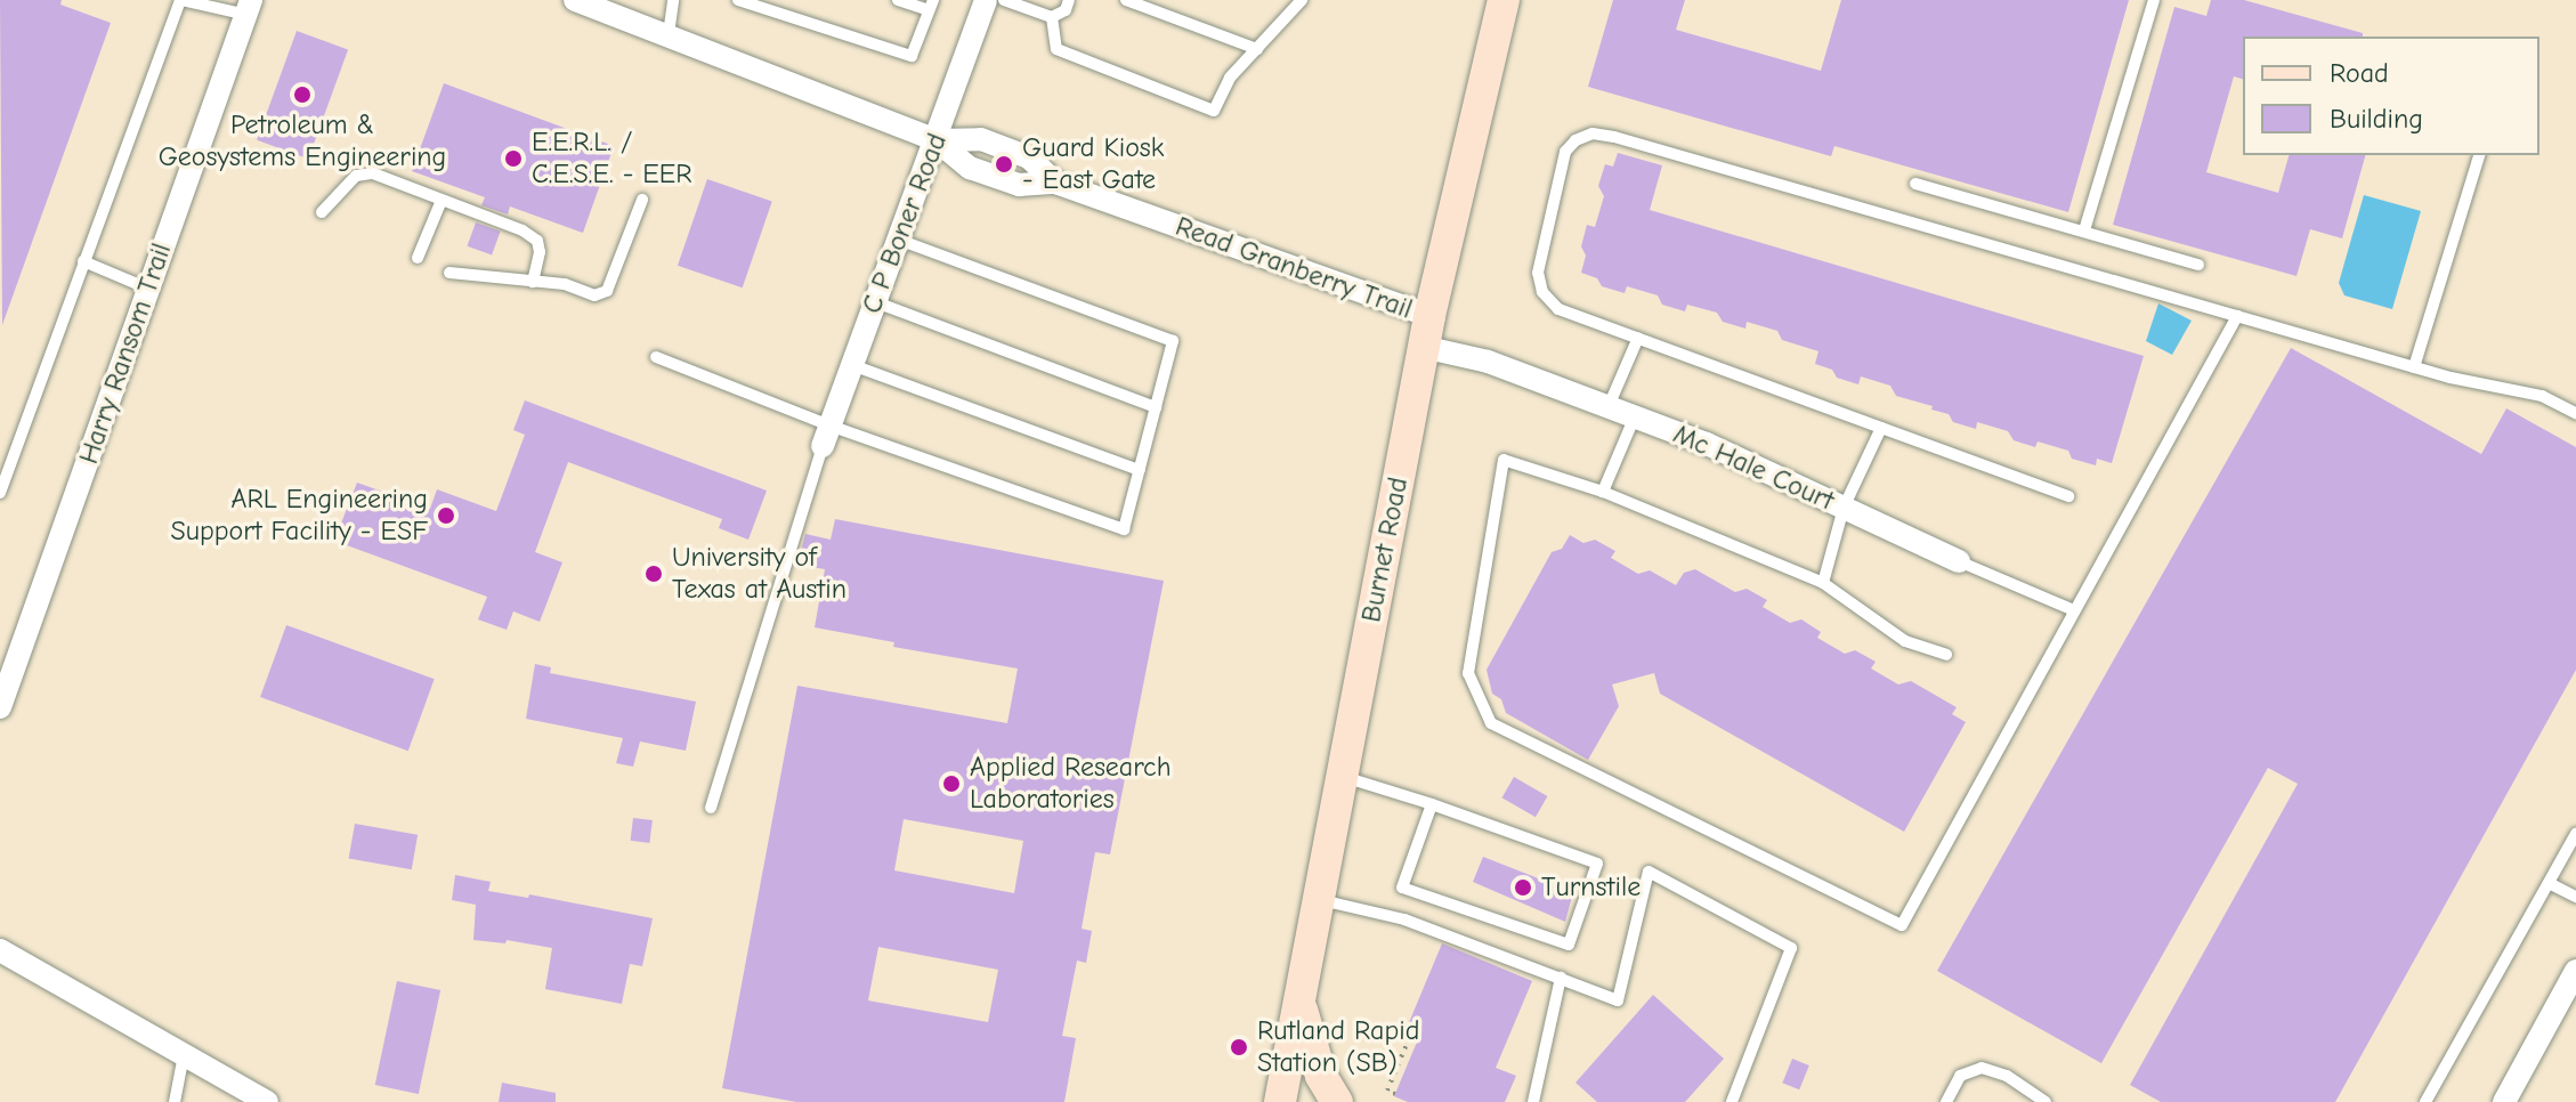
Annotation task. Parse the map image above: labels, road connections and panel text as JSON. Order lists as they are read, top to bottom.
{
  "streets": {
    "main road": ["Burnet Road"],
    "street": [
      "C P Boner Road",
      "Read Granberry Trail",
      "Harry Ransom Trail",
      "Mc Hale Court"
    ]
  },
  "crossings": [
    ["C P Boner Road", "Read Granberry Trail"],
    ["Read Granberry Trail", "Mc Hale Court"],
    ["Read Granberry Trail", "Burnet Road"],
    ["Mc Hale Court", "Burnet Road"]
  ],
  "places": [
    "Petroleum & Geosystems Engineering",
    "E.E.R.L. / C.E.S.E. - EER",
    "Guard Kiosk - East Gate",
    "ARL Engineering Support Facility - ESF",
    "University of Texas at Austin",
    "Applied Research Laboratories",
    "Turnstile",
    "Rutland Rapid Station (SB)"
  ],
  "legend": ["Road", "Building"]
}
